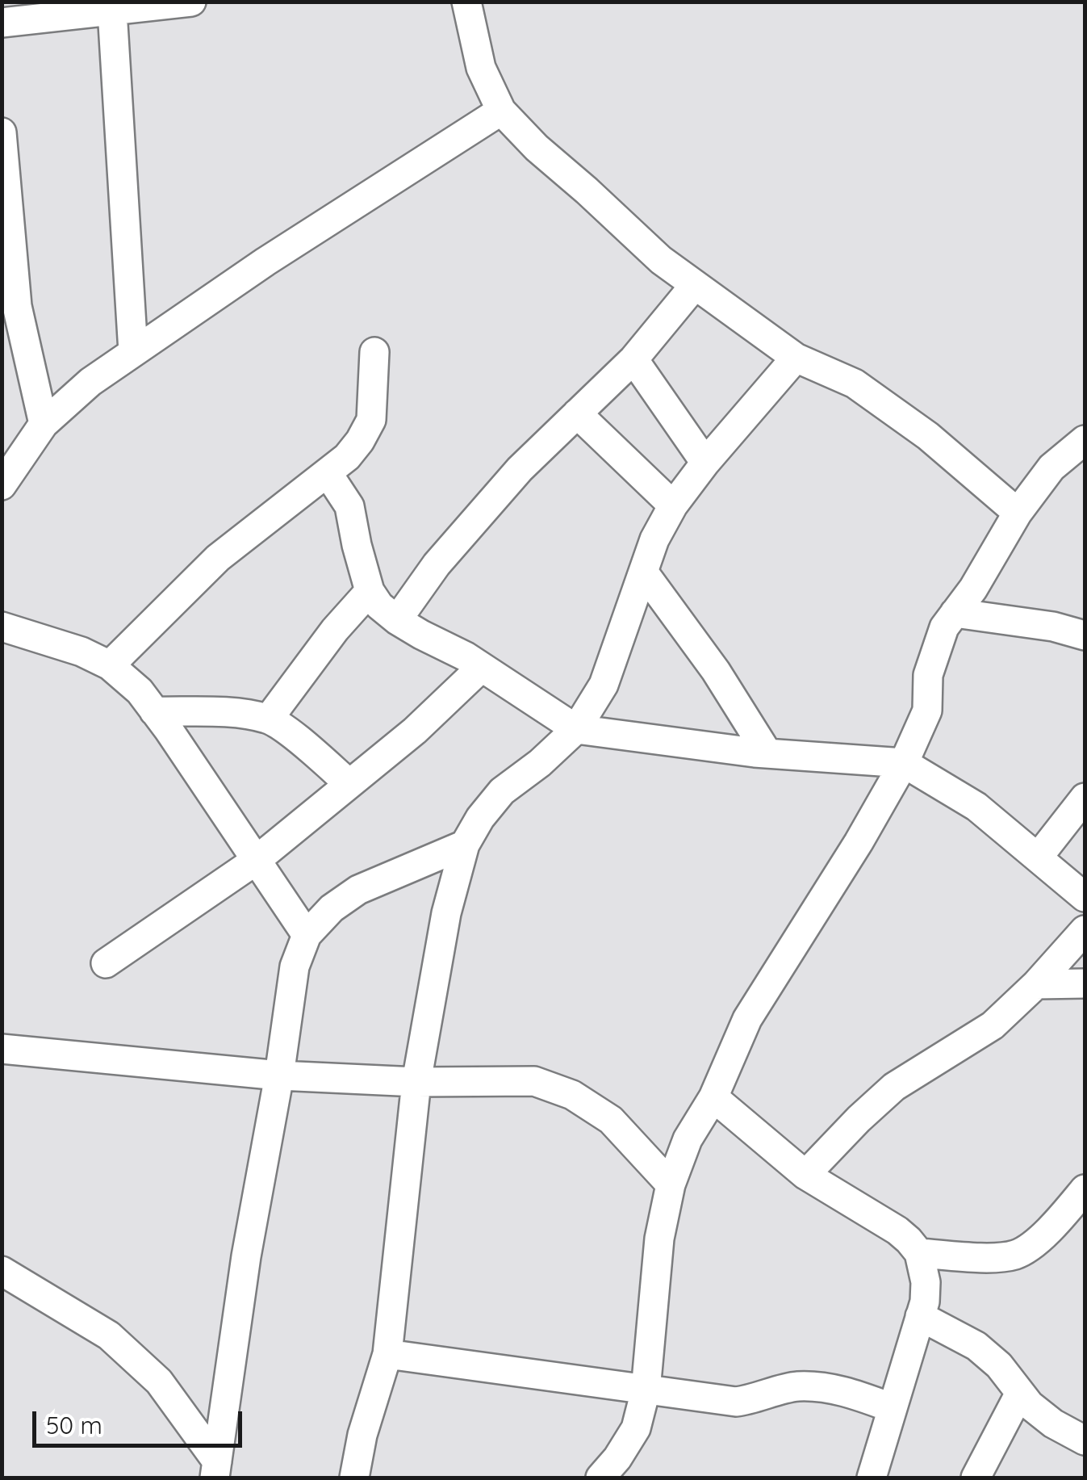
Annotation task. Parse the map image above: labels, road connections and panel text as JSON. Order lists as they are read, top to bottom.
{
  "scale_bar": "50 m"
}
